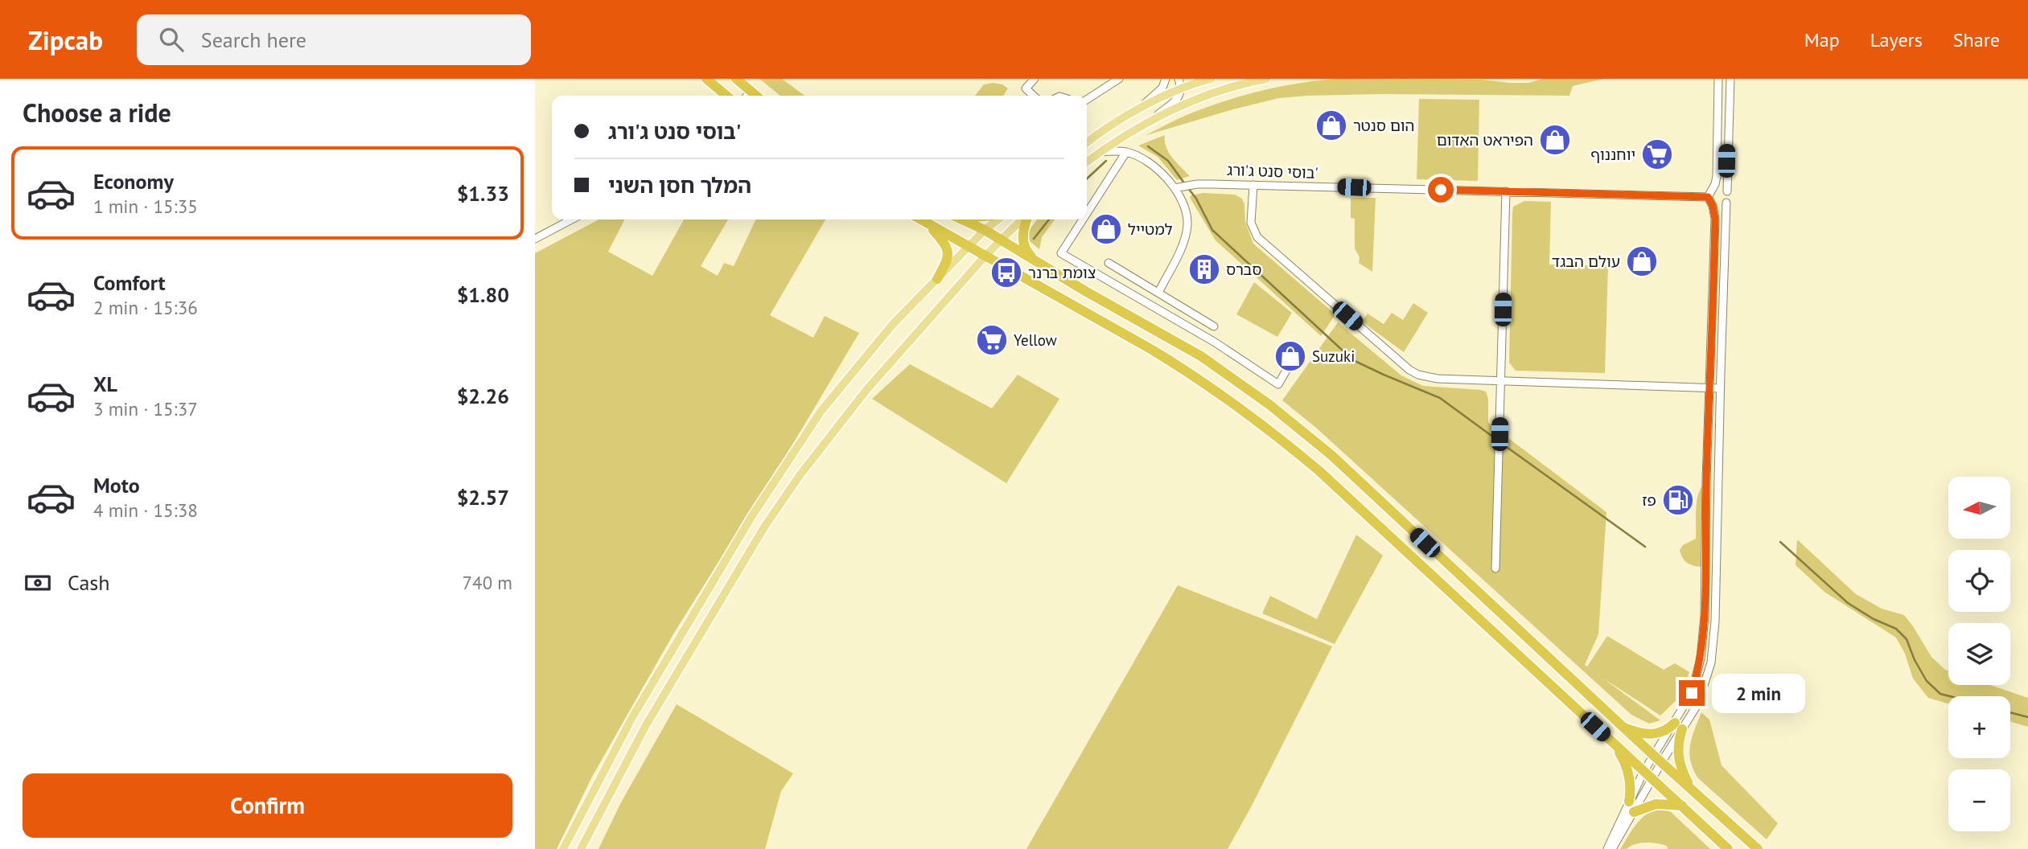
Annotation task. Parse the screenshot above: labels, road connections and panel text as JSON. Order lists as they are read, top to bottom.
{
  "streets": {
    "street": ["בוסי סנט ג'ורג'"]
  },
  "places": {
    "shop": [
      "הום סנטר",
      "הפיראט האדום",
      "למטייל",
      "עולם הבגד",
      "Suzuki"
    ],
    "supermarket": ["יוחננוף", "Yellow"],
    "building": ["סברס"],
    "bus stop": ["צומת ברנר"],
    "fuel station": ["פז"]
  },
  "north": "left",
  "page": {
    "header": "Zipcab",
    "search": "Search here",
    "nav": ["Map", "Layers", "Share"],
    "heading": "Choose a ride",
    "banner": ["בוסי סנט ג'ורג'", "המלך חסן השני"],
    "list": [
      {
        "name": "Economy",
        "note": "1 min · 15:35",
        "value": "$1.33"
      },
      {
        "name": "Comfort",
        "note": "2 min · 15:36",
        "value": "$1.80"
      },
      {
        "name": "XL",
        "note": "3 min · 15:37",
        "value": "$2.26"
      },
      {
        "name": "Moto",
        "note": "4 min · 15:38",
        "value": "$2.57"
      }
    ],
    "map_buttons": ["+", "−"],
    "pay": ["Cash", "740 m"],
    "bubble": "2 min",
    "buttons": "Confirm"
  }
}
